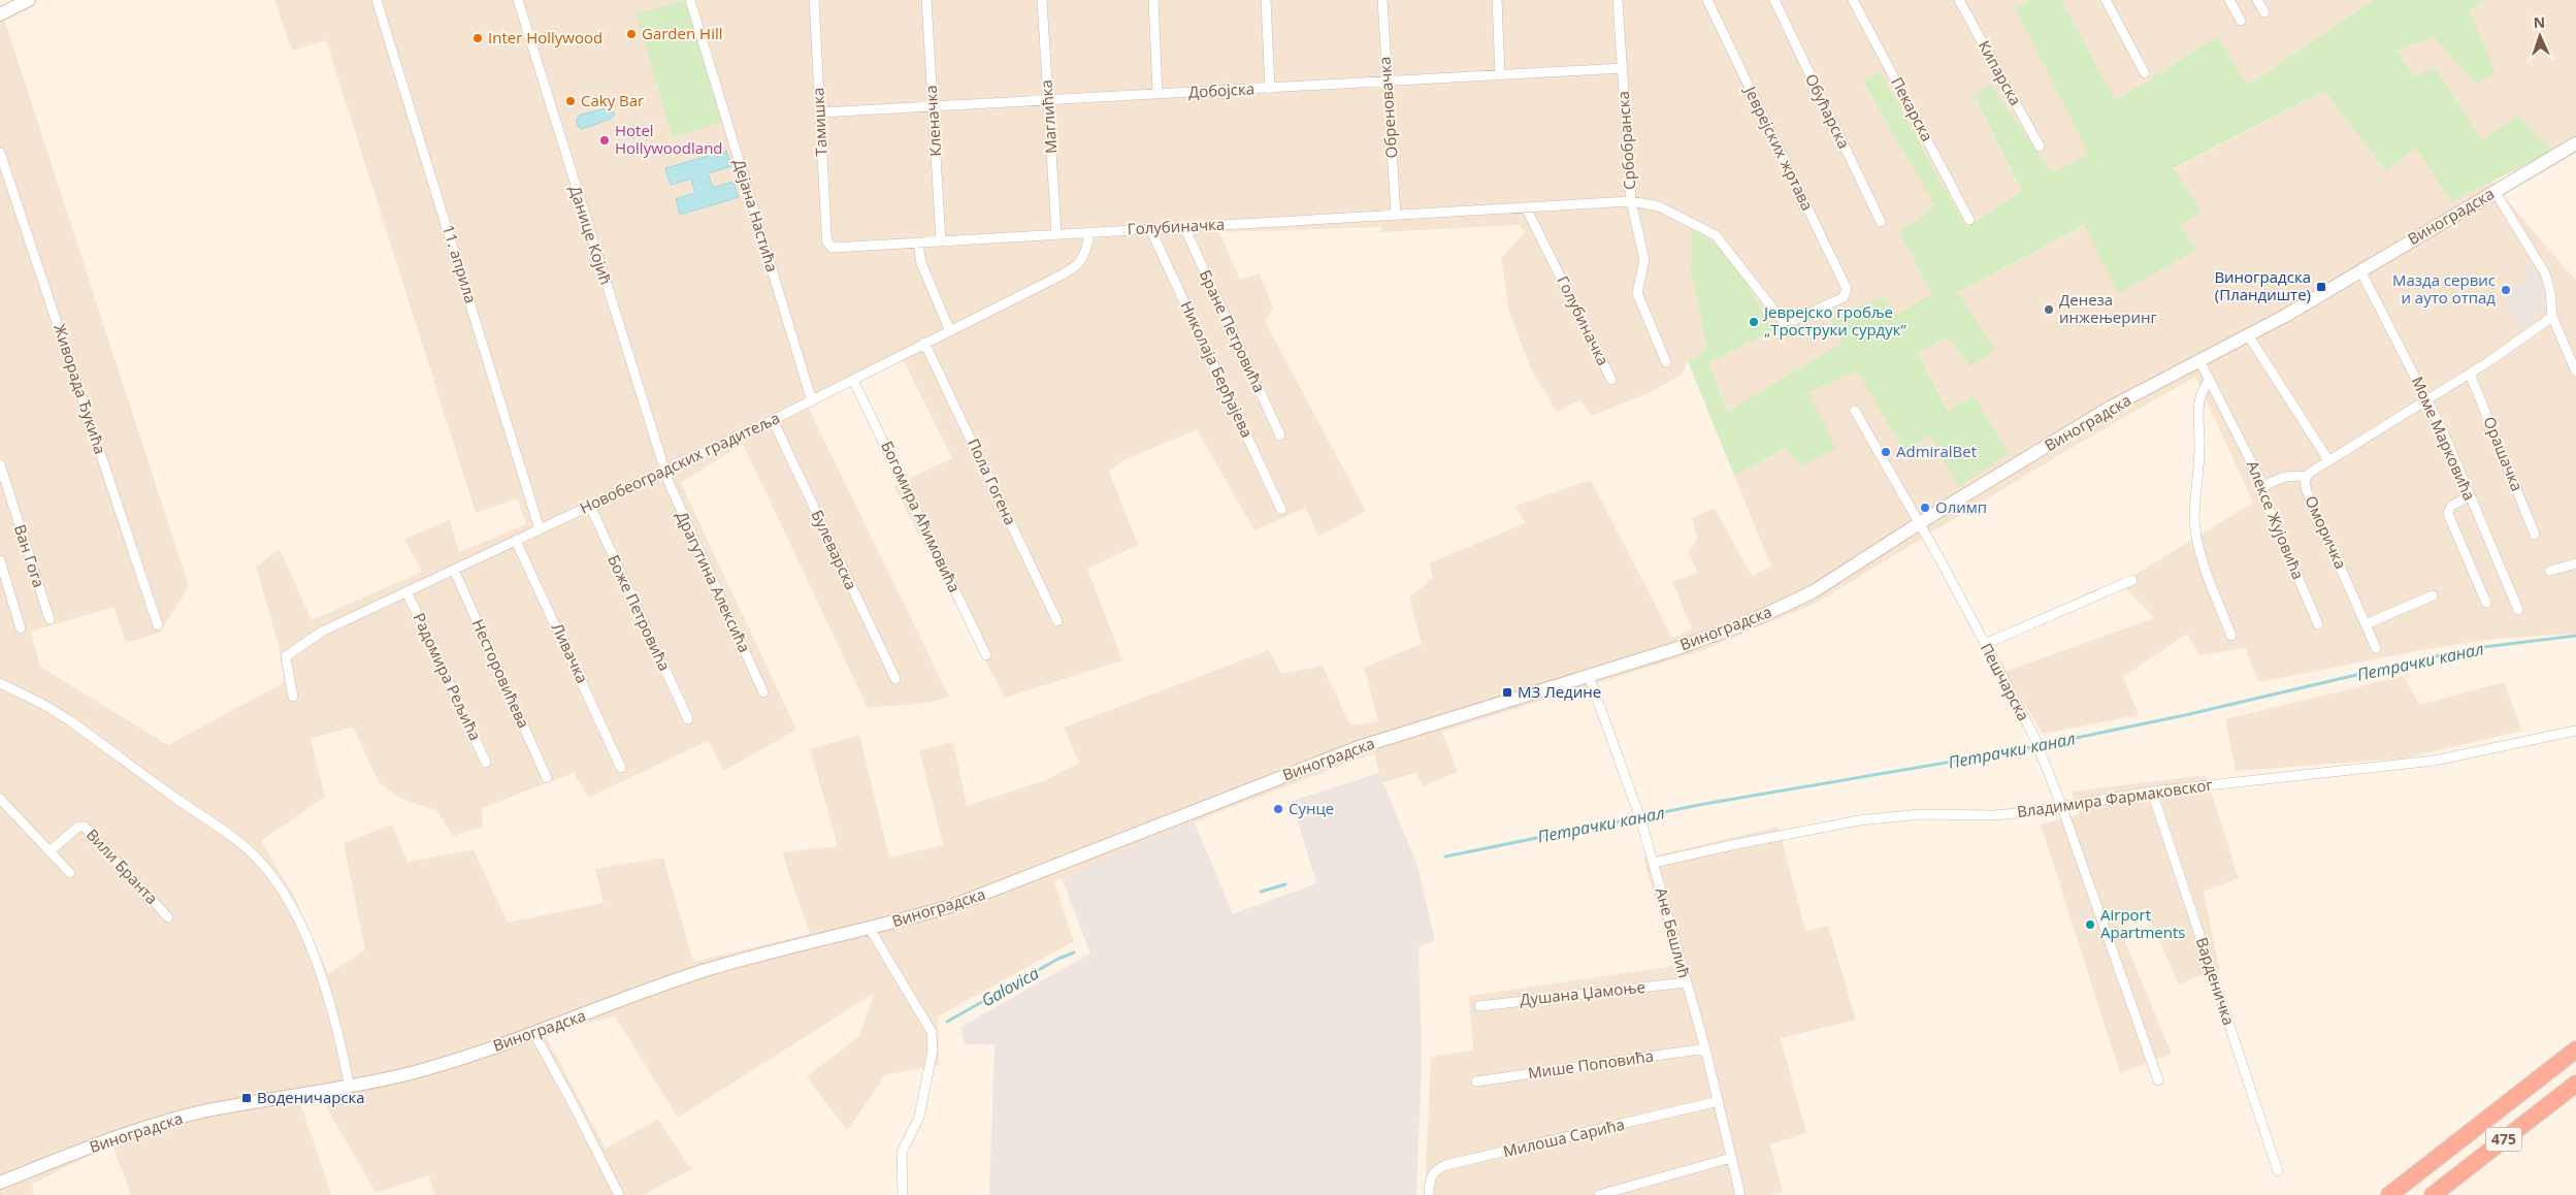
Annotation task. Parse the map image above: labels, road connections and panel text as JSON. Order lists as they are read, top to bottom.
{
  "streets": {
    "highway": ["475"],
    "street": [
      "Кипарска",
      "Добојска",
      "Обреновачка",
      "Пекарска",
      "Обућарска",
      "Маглићка",
      "Кленачка",
      "Тамишка",
      "Србобранска",
      "Јеврејских жртава",
      "Дејана Настића",
      "Виноградска",
      "Голубиначка",
      "Данице Којић",
      "11. априла",
      "Бране Петровића",
      "Николаја Берђајева",
      "Живорада Ђукића",
      "Моме Марковића",
      "Орашачка",
      "Новобеоградских градитеља",
      "Пола Гогена",
      "Богомира Аћимовића",
      "Алексе Жујовића",
      "Оморичка",
      "Булеварска",
      "Ван Гога",
      "Драгутина Алексића",
      "Боже Петровића",
      "Ливачка",
      "Несторовићева",
      "Радомира Рељића",
      "Пешчарска",
      "Владимира Фармаковског",
      "Вили Бранта",
      "Ане Бешлић",
      "Варденичка",
      "Душана Џамоње",
      "Мише Поповића",
      "Милоша Сарића"
    ]
  },
  "crossings": [
    ["Добојска", "Обреновачка"],
    ["Добојска", "Маглићка"],
    ["Добојска", "Кленачка"],
    ["Добојска", "Тамишка"],
    ["Добојска", "Србобранска"],
    ["Обреновачка", "Голубиначка"],
    ["Маглићка", "Голубиначка"],
    ["Кленачка", "Голубиначка"],
    ["Тамишка", "Голубиначка"],
    ["Србобранска", "Јеврејских жртава"],
    ["Србобранска", "Голубиначка"],
    ["Дејана Настића", "Новобеоградских градитеља"],
    ["Виноградска", "Моме Марковића"],
    ["Виноградска", "Алексе Жујовића"],
    ["Виноградска", "Пешчарска"],
    ["Виноградска", "Ане Бешлић"],
    ["Голубиначка", "Бране Петровића"],
    ["Голубиначка", "Николаја Берђајева"],
    ["Голубиначка", "Новобеоградских градитеља"],
    ["Данице Којић", "Новобеоградских градитеља"],
    ["Данице Којић", "Драгутина Алексића"],
    ["11. априла", "Новобеоградских градитеља"],
    ["Моме Марковића", "Оморичка"],
    ["Орашачка", "Оморичка"],
    ["Новобеоградских градитеља", "Пола Гогена"],
    ["Новобеоградских градитеља", "Богомира Аћимовића"],
    ["Новобеоградских градитеља", "Булеварска"],
    ["Новобеоградских градитеља", "Драгутина Алексића"],
    ["Новобеоградских градитеља", "Боже Петровића"],
    ["Новобеоградских градитеља", "Ливачка"],
    ["Новобеоградских градитеља", "Несторовићева"],
    ["Новобеоградских градитеља", "Радомира Рељића"],
    ["Пешчарска", "Владимира Фармаковског"],
    ["Владимира Фармаковског", "Ане Бешлић"],
    ["Владимира Фармаковског", "Варденичка"],
    ["Ане Бешлић", "Душана Џамоње"],
    ["Ане Бешлић", "Мише Поповића"],
    ["Ане Бешлић", "Милоша Сарића"]
  ],
  "water": ["Петрачки канал", "Galovica"],
  "places": {
    "other": [
      "Garden Hill",
      "Inter Hollywood",
      "Caky Bar",
      "Hotel Hollywoodland",
      "Мазда сервис и ауто отпад",
      "Денеза инжењеринг",
      "Јеврејско гробље „Троструки сурдук”",
      "AdmiralBet",
      "Олимп",
      "Сунце",
      "Airport Apartments"
    ],
    "transit": ["Виноградска (Пландиште)", "МЗ Ледине", "Воденичарска"]
  },
  "north": "top"
}
